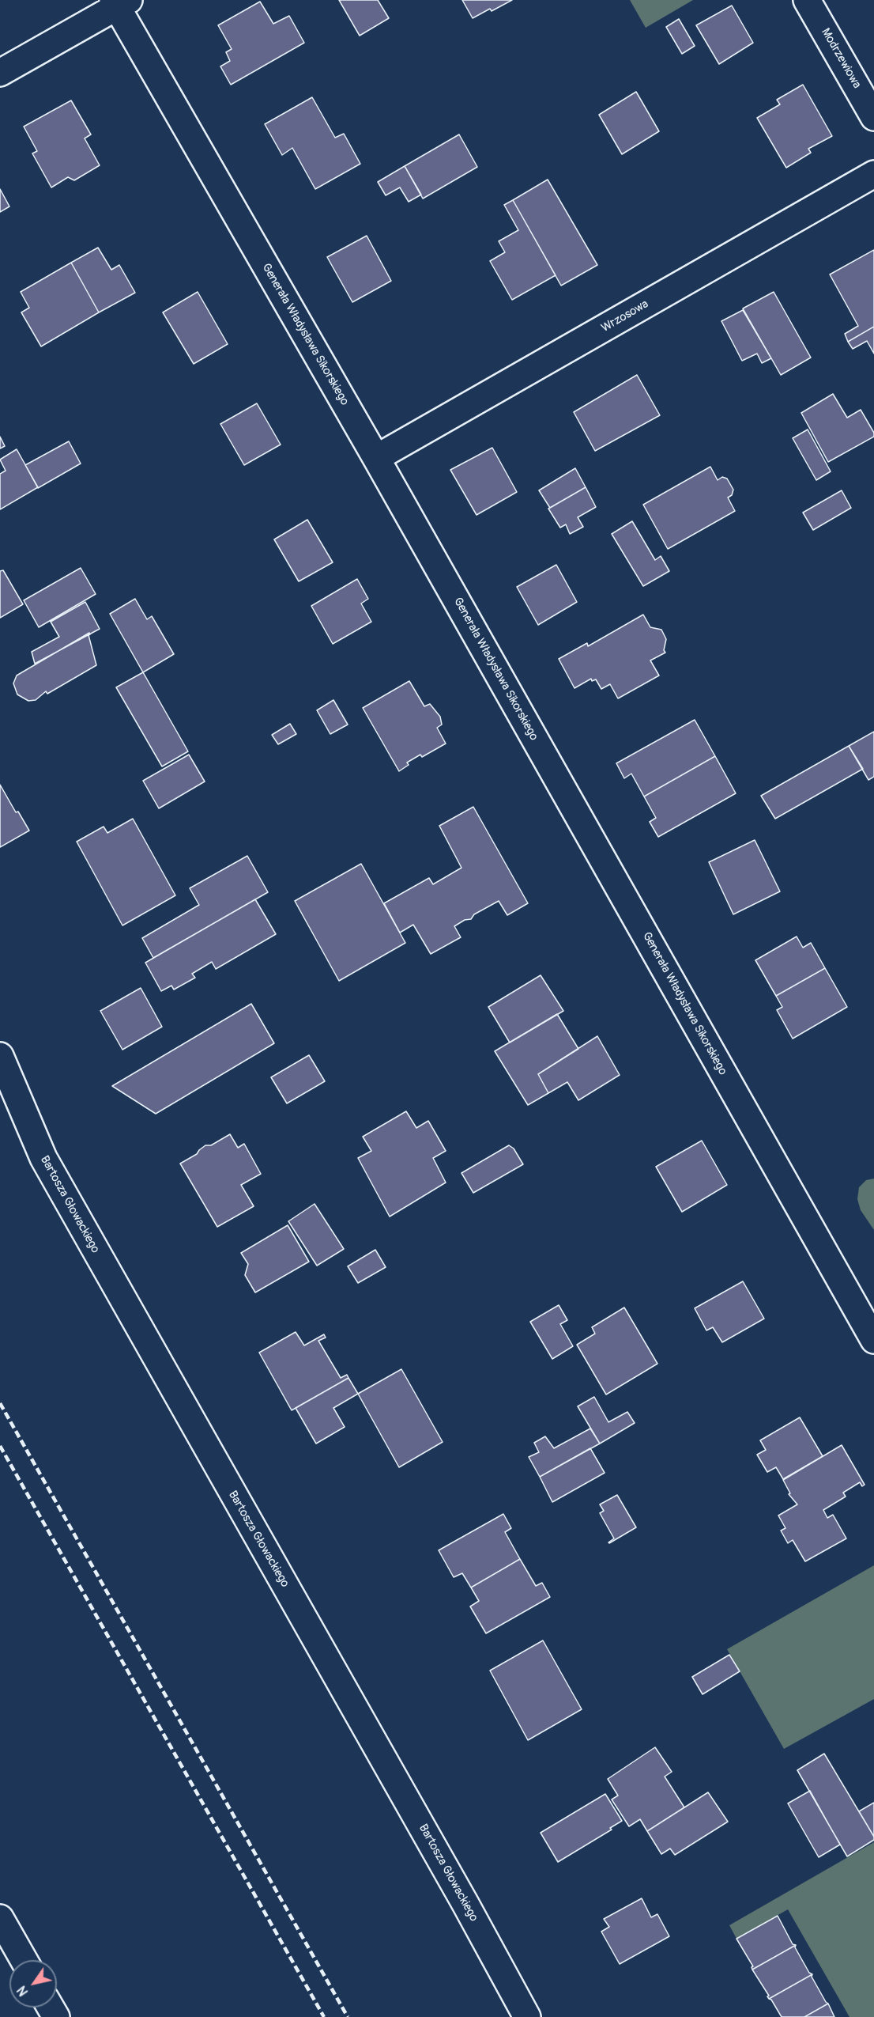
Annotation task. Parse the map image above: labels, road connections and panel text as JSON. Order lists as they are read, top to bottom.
{
  "streets": {
    "street": [
      "Modrzewiowa",
      "Wrzosowa",
      "Generała Władysława Sikorskiego",
      "Bartosza Głowackiego"
    ]
  },
  "crossings": [
    ["Wrzosowa", "Generała Władysława Sikorskiego"]
  ],
  "north": "bottom left"
}
